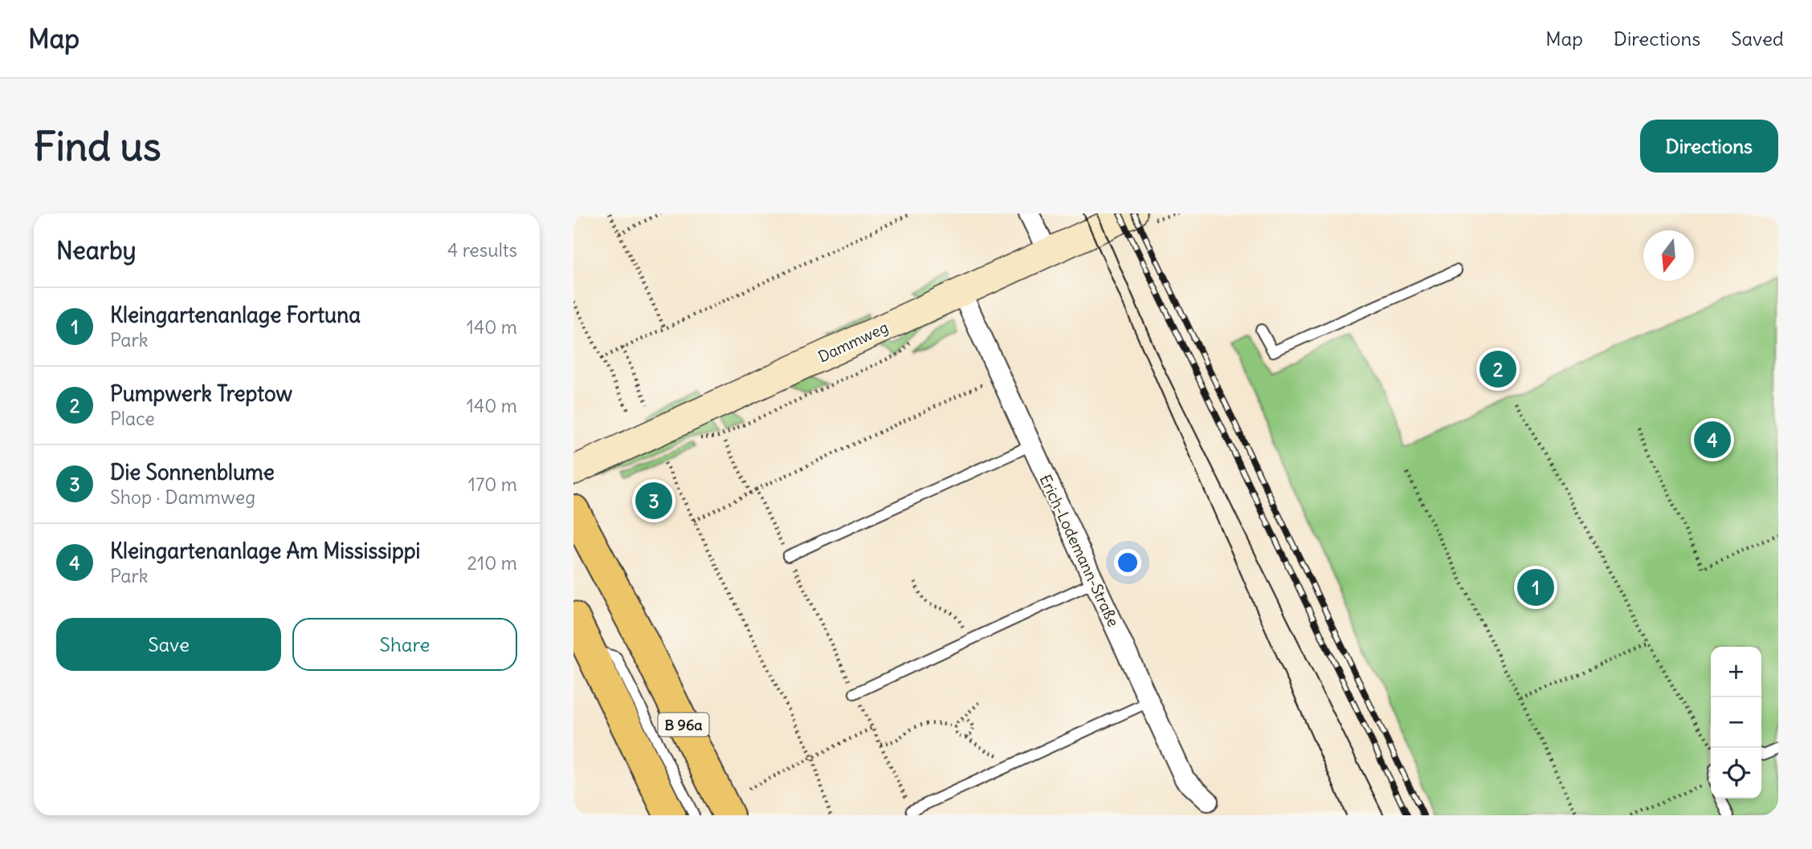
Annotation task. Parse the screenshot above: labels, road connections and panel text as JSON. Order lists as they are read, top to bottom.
{
  "streets": {
    "main road": ["B 96a"],
    "street": ["Dammweg", "Erich-Lodemann-Straße"]
  },
  "crossings": [
    ["Dammweg", "Erich-Lodemann-Straße"]
  ],
  "north": "bottom",
  "page": {
    "header": "Map",
    "nav": ["Map", "Directions", "Saved"],
    "buttons": [
      "Directions",
      ["Save", "Share"]
    ],
    "title": "Find us",
    "heading": ["Nearby", "4 results"],
    "list": [
      {
        "mark": "1",
        "name": "Kleingartenanlage Fortuna",
        "note": "Park",
        "value": "140 m"
      },
      {
        "mark": "2",
        "name": "Pumpwerk Treptow",
        "note": "Place",
        "value": "140 m"
      },
      {
        "mark": "3",
        "name": "Die Sonnenblume",
        "note": "Shop · Dammweg",
        "value": "170 m"
      },
      {
        "mark": "4",
        "name": "Kleingartenanlage Am Mississippi",
        "note": "Park",
        "value": "210 m"
      }
    ],
    "pins": [
      "2",
      "4",
      "3",
      "1"
    ],
    "map_buttons": ["+", "−"]
  }
}
